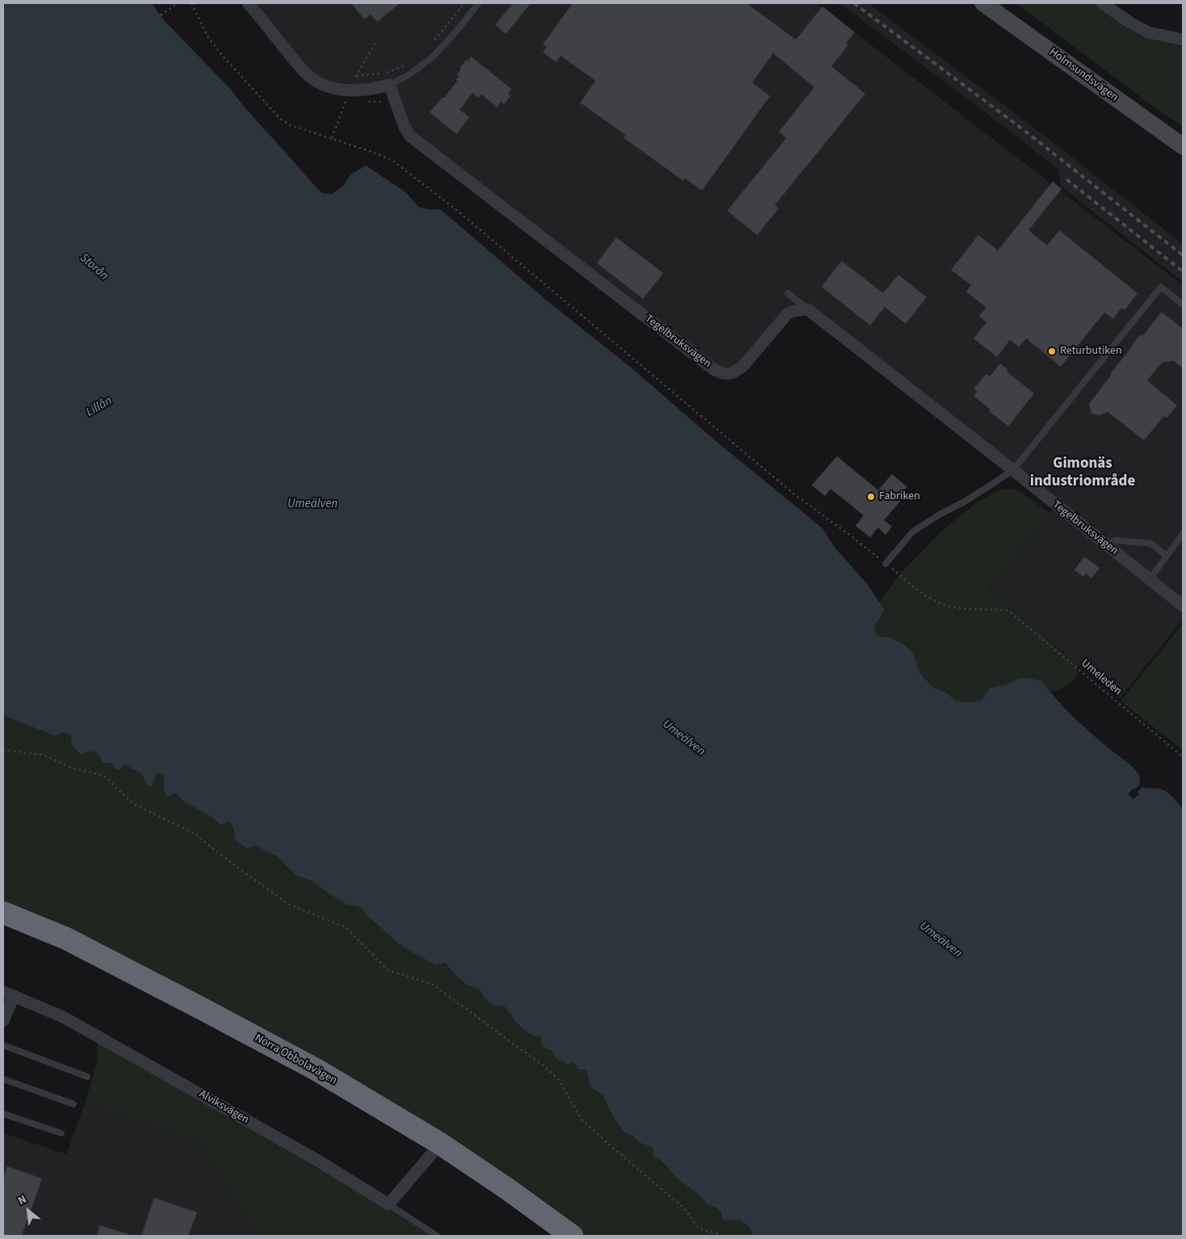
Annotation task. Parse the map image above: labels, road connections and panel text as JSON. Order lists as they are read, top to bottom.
{
  "streets": {
    "highway": ["Norra Obbolavägen"],
    "main road": ["Holmsundsvägen"],
    "street": ["Tegelbruksvägen", "Alviksvägen"],
    "path": ["Umeleden"]
  },
  "districts": ["Gimonäs industriområde"],
  "water": ["Storån", "Lillån", "Umeälven"],
  "places": ["Returbutiken", "Fabriken"],
  "north": "top left"
}
